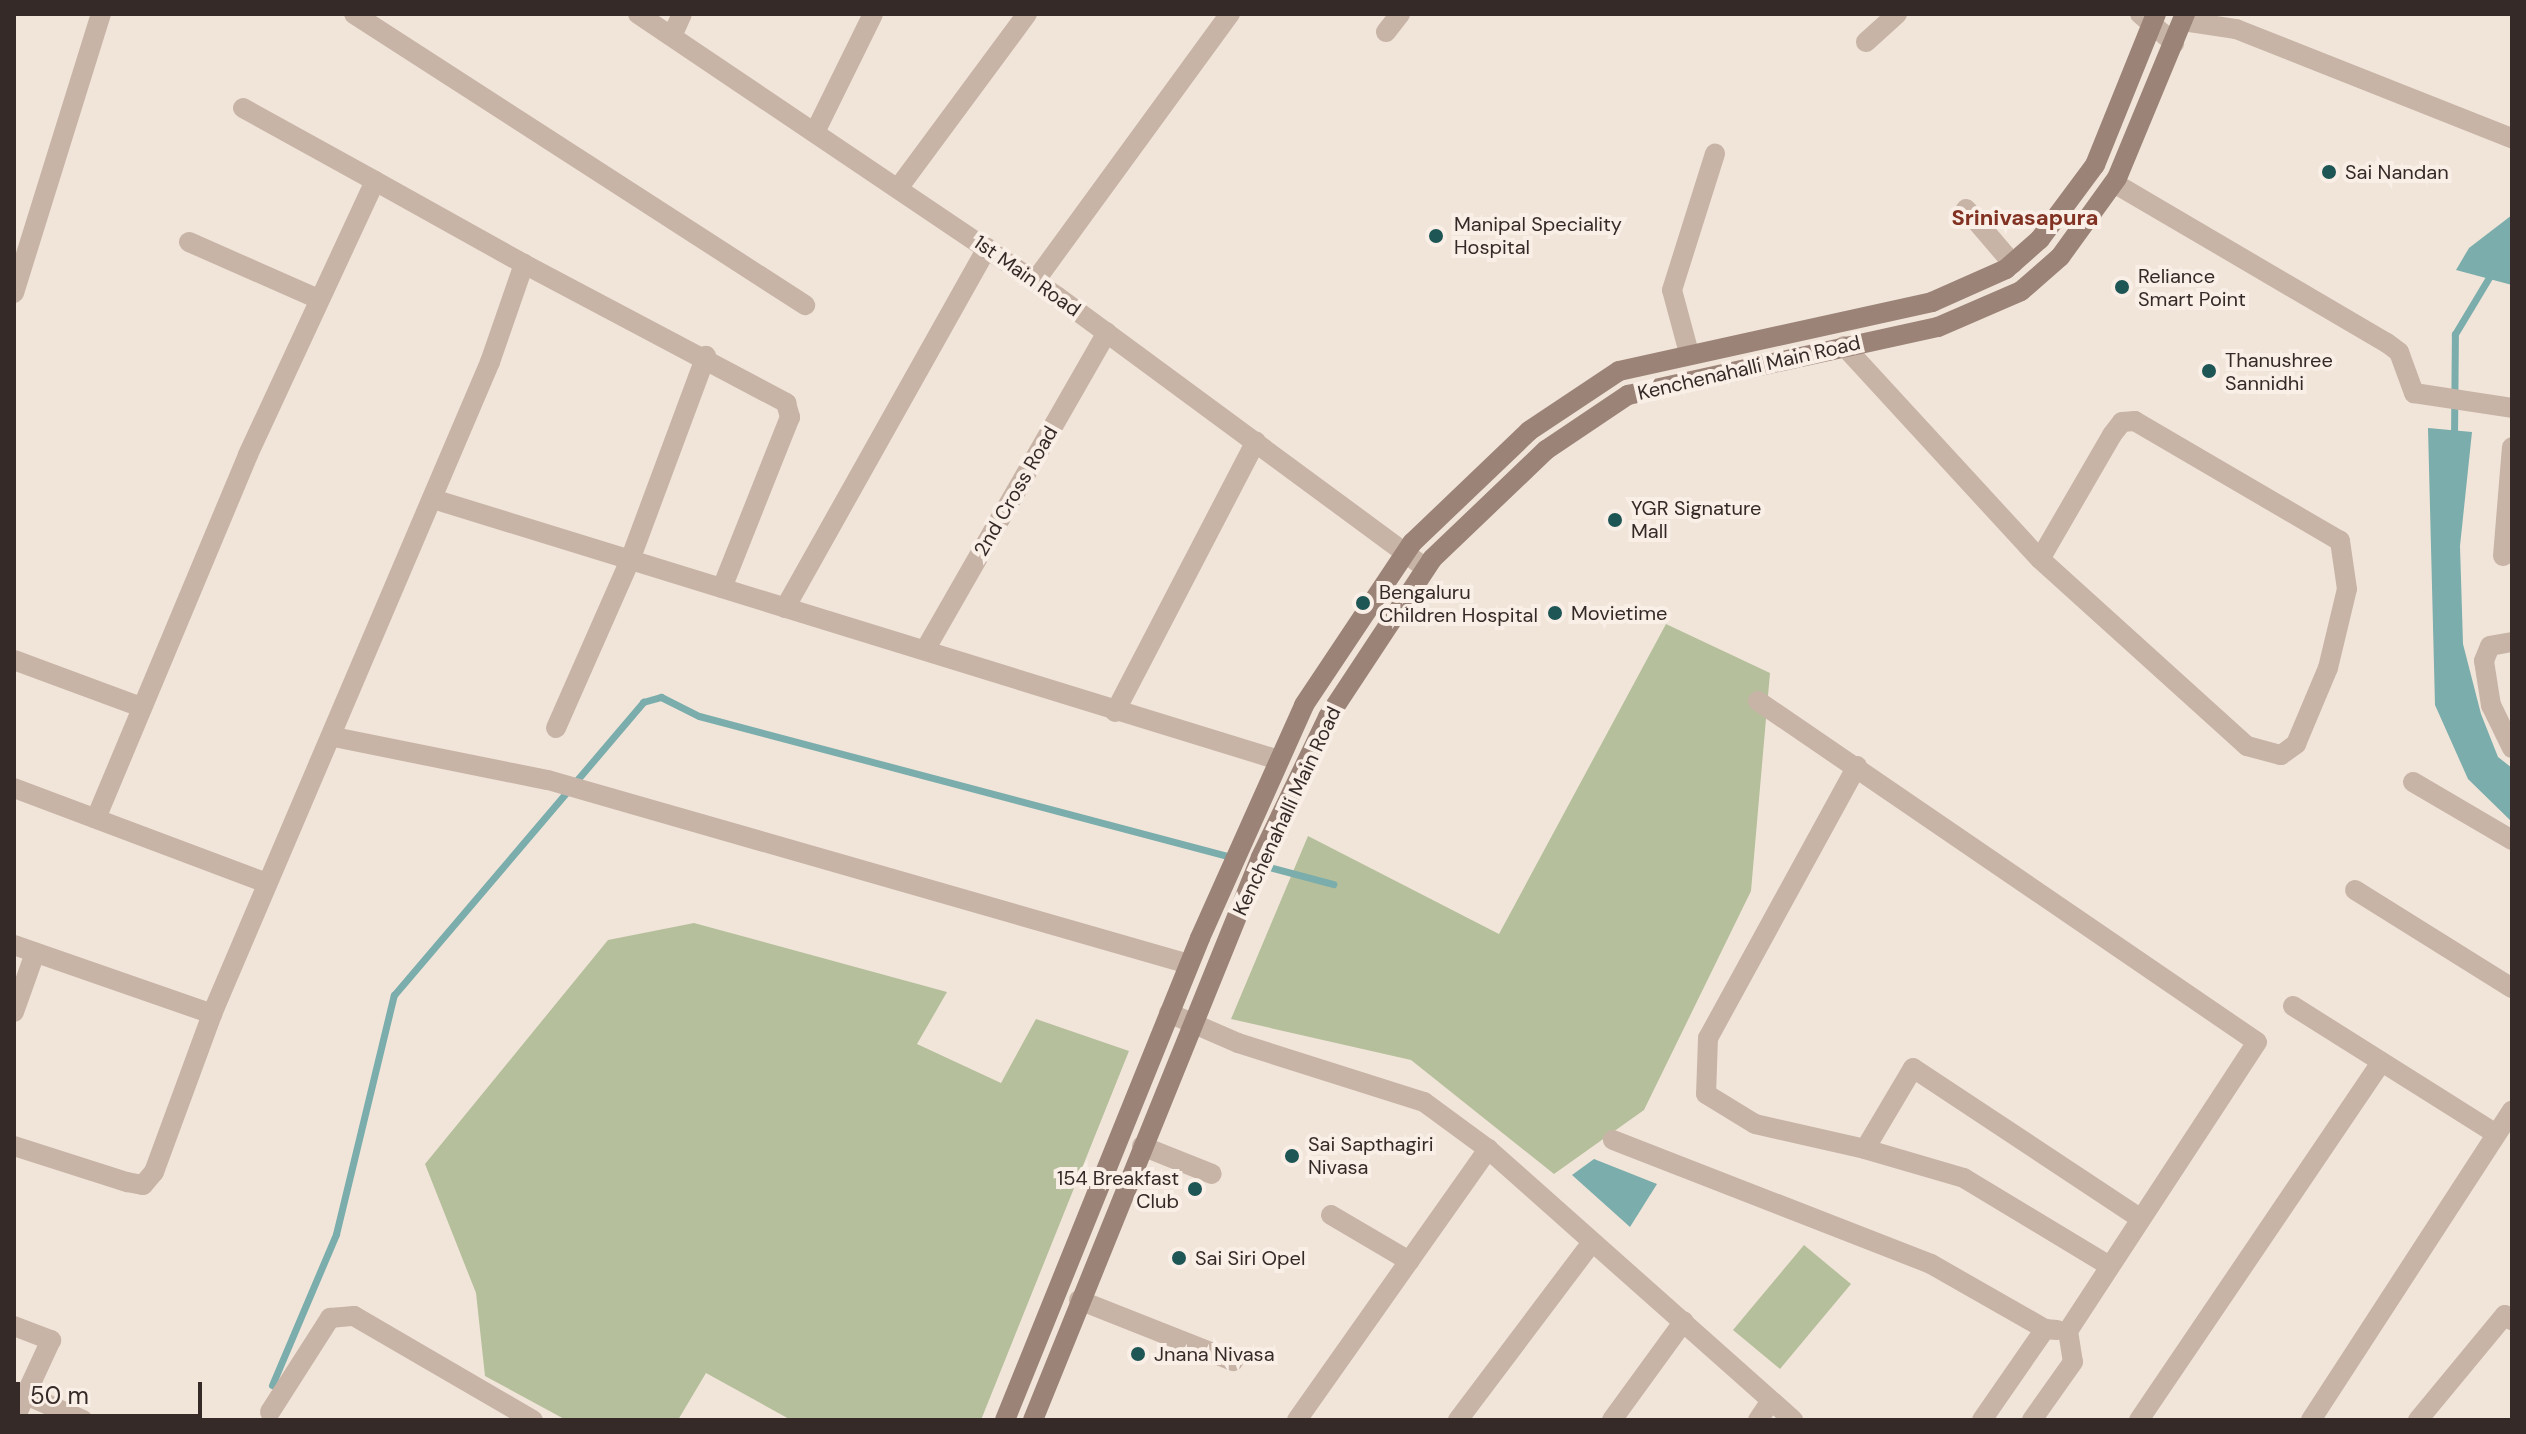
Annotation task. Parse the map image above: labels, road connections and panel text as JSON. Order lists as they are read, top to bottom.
{
  "streets": {
    "main road": ["Kenchenahalli Main Road"],
    "street": ["1st Main Road", "2nd Cross Road"]
  },
  "crossings": [
    ["1st Main Road", "Kenchenahalli Main Road"],
    ["1st Main Road", "2nd Cross Road"]
  ],
  "districts": ["Srinivasapura"],
  "places": [
    "Sai Nandan",
    "Manipal Speciality Hospital",
    "Reliance Smart Point",
    "Thanushree Sannidhi",
    "YGR Signature Mall",
    "Bengaluru Children Hospital",
    "Movietime",
    "Sai Sapthagiri Nivasa",
    "154 Breakfast Club",
    "Sai Siri Opel",
    "Jnana Nivasa"
  ],
  "scale_bar": "50 m"
}
